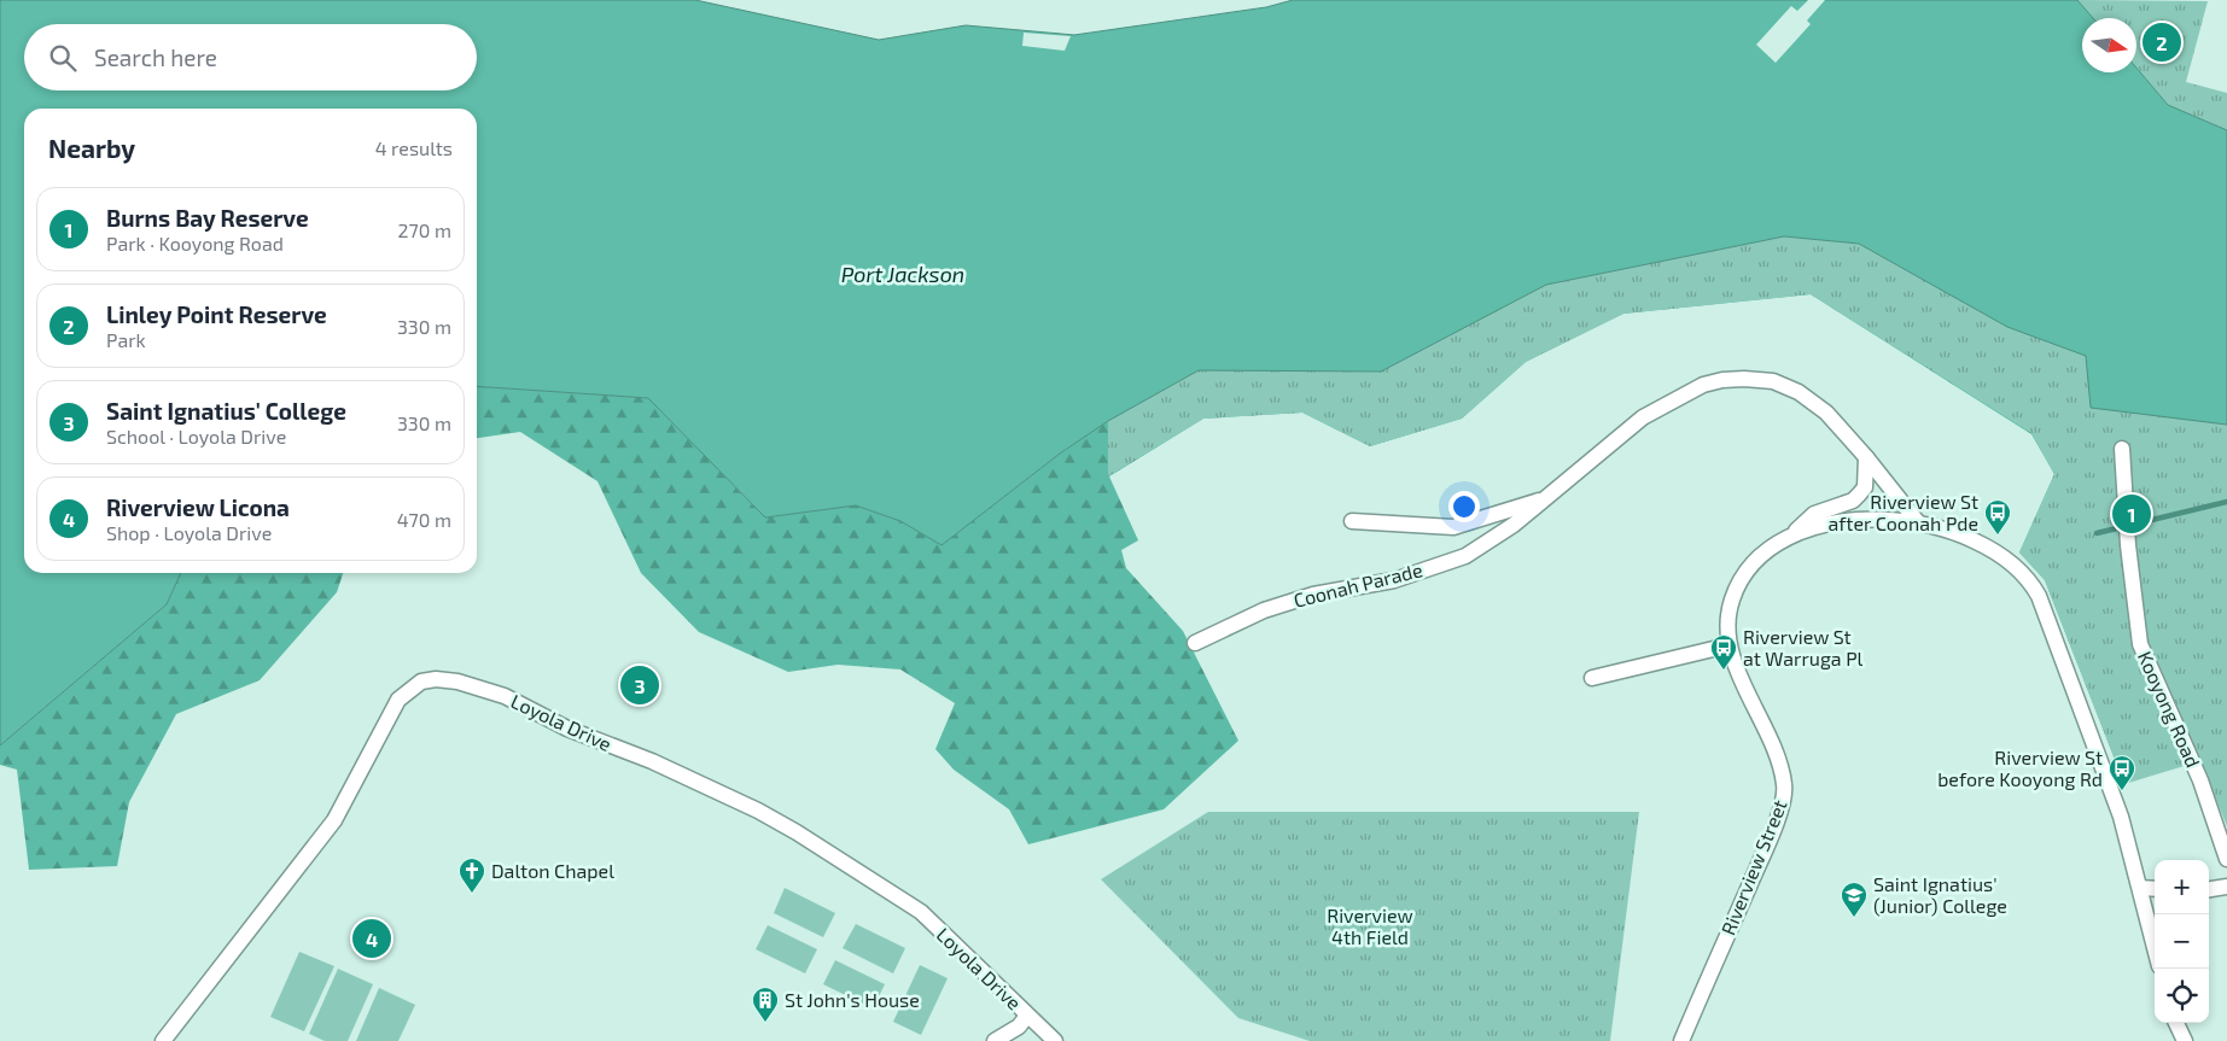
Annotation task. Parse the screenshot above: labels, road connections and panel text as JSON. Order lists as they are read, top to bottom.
{
  "streets": {
    "street": [
      "Coonah Parade",
      "Kooyong Road",
      "Loyola Drive",
      "Riverview Street"
    ]
  },
  "crossings": [
    ["Coonah Parade", "Riverview Street"]
  ],
  "water": ["Port Jackson"],
  "parks": ["Riverview 4th Field"],
  "places": {
    "bus stop": ["Riverview St after Coonah Pde", "Riverview St at Warruga Pl", "Riverview St before Kooyong Rd"],
    "church": ["Dalton Chapel"],
    "school or university": ["Saint Ignatius' (Junior) College"],
    "building": ["St John's House"]
  },
  "north": "right",
  "page": {
    "pins": [
      "2",
      "1",
      "3",
      "4"
    ],
    "search": "Search here",
    "heading": ["Nearby", "4 results"],
    "list": [
      {
        "mark": "1",
        "name": "Burns Bay Reserve",
        "note": "Park · Kooyong Road",
        "value": "270 m"
      },
      {
        "mark": "2",
        "name": "Linley Point Reserve",
        "note": "Park",
        "value": "330 m"
      },
      {
        "mark": "3",
        "name": "Saint Ignatius' College",
        "note": "School · Loyola Drive",
        "value": "330 m"
      },
      {
        "mark": "4",
        "name": "Riverview Licona",
        "note": "Shop · Loyola Drive",
        "value": "470 m"
      }
    ],
    "map_buttons": ["+", "−"]
  }
}
